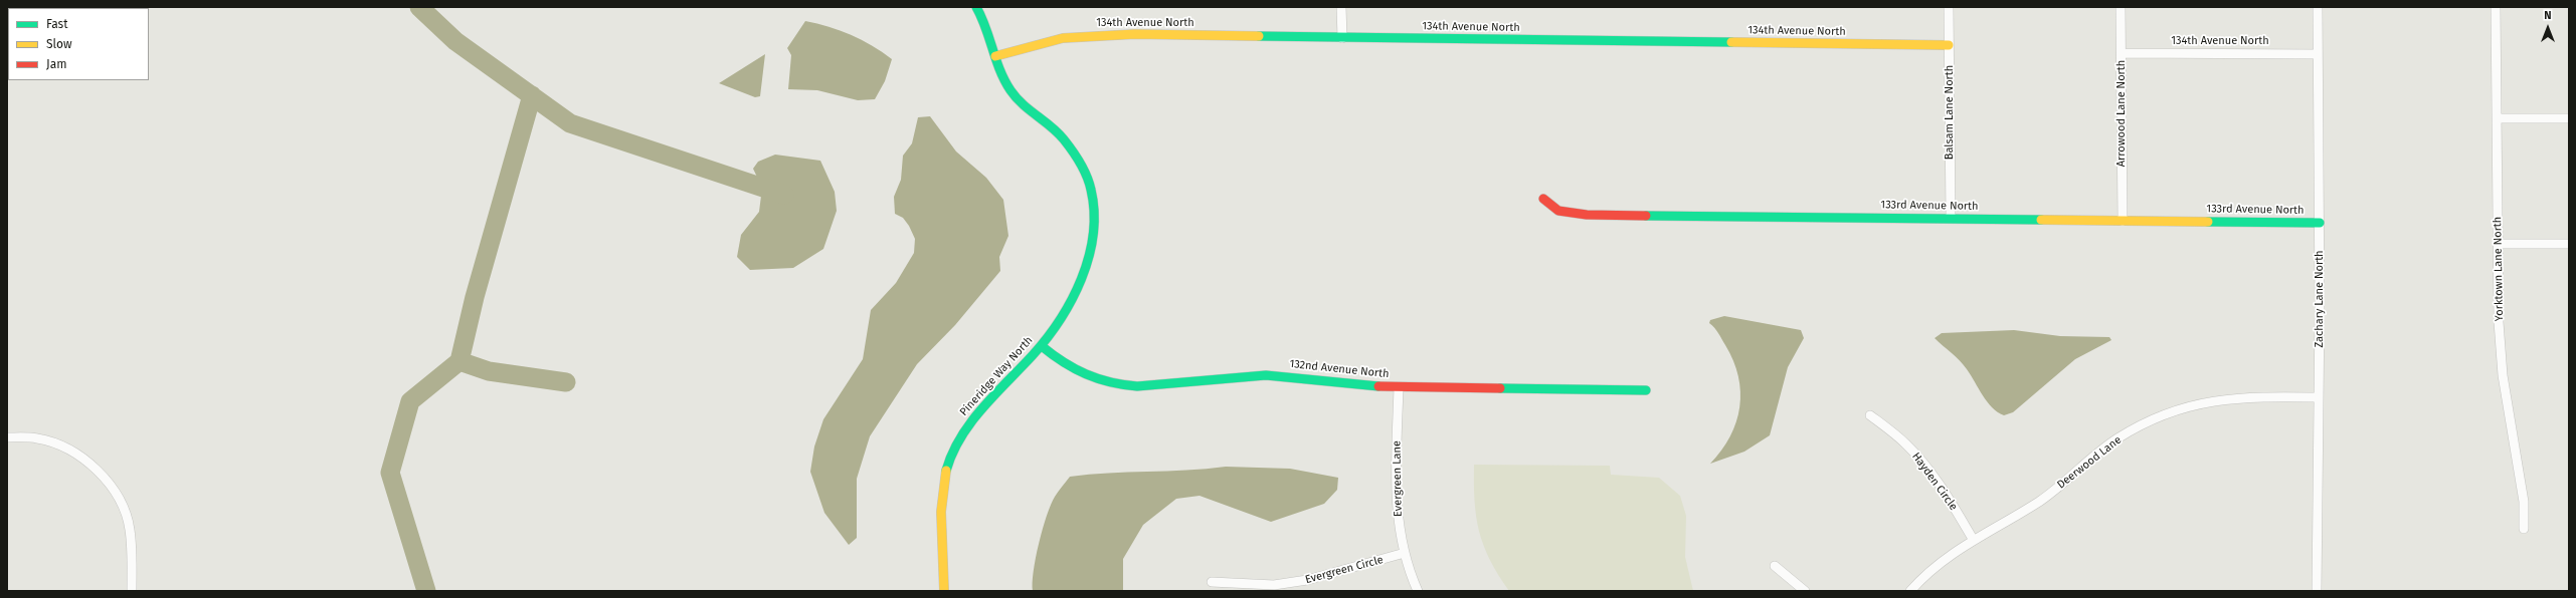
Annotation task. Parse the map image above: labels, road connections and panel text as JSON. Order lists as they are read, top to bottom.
{
  "streets": {
    "street": [
      "134th Avenue North",
      "Balsam Lane North",
      "Arrowood Lane North",
      "133rd Avenue North",
      "Yorktown Lane North",
      "Zachary Lane North",
      "132nd Avenue North",
      "Pineridge Way North",
      "Deerwood Lane",
      "Evergreen Lane",
      "Hayden Circle",
      "Evergreen Circle"
    ]
  },
  "crossings": [
    ["134th Avenue North", "Balsam Lane North"],
    ["134th Avenue North", "Arrowood Lane North"],
    ["134th Avenue North", "Zachary Lane North"],
    ["134th Avenue North", "Pineridge Way North"],
    ["Balsam Lane North", "133rd Avenue North"],
    ["Arrowood Lane North", "133rd Avenue North"],
    ["133rd Avenue North", "Zachary Lane North"],
    ["Zachary Lane North", "Deerwood Lane"],
    ["132nd Avenue North", "Pineridge Way North"],
    ["132nd Avenue North", "Evergreen Lane"],
    ["Deerwood Lane", "Hayden Circle"],
    ["Evergreen Lane", "Evergreen Circle"]
  ],
  "legend": ["Fast", "Slow", "Jam"],
  "north": "top"
}
